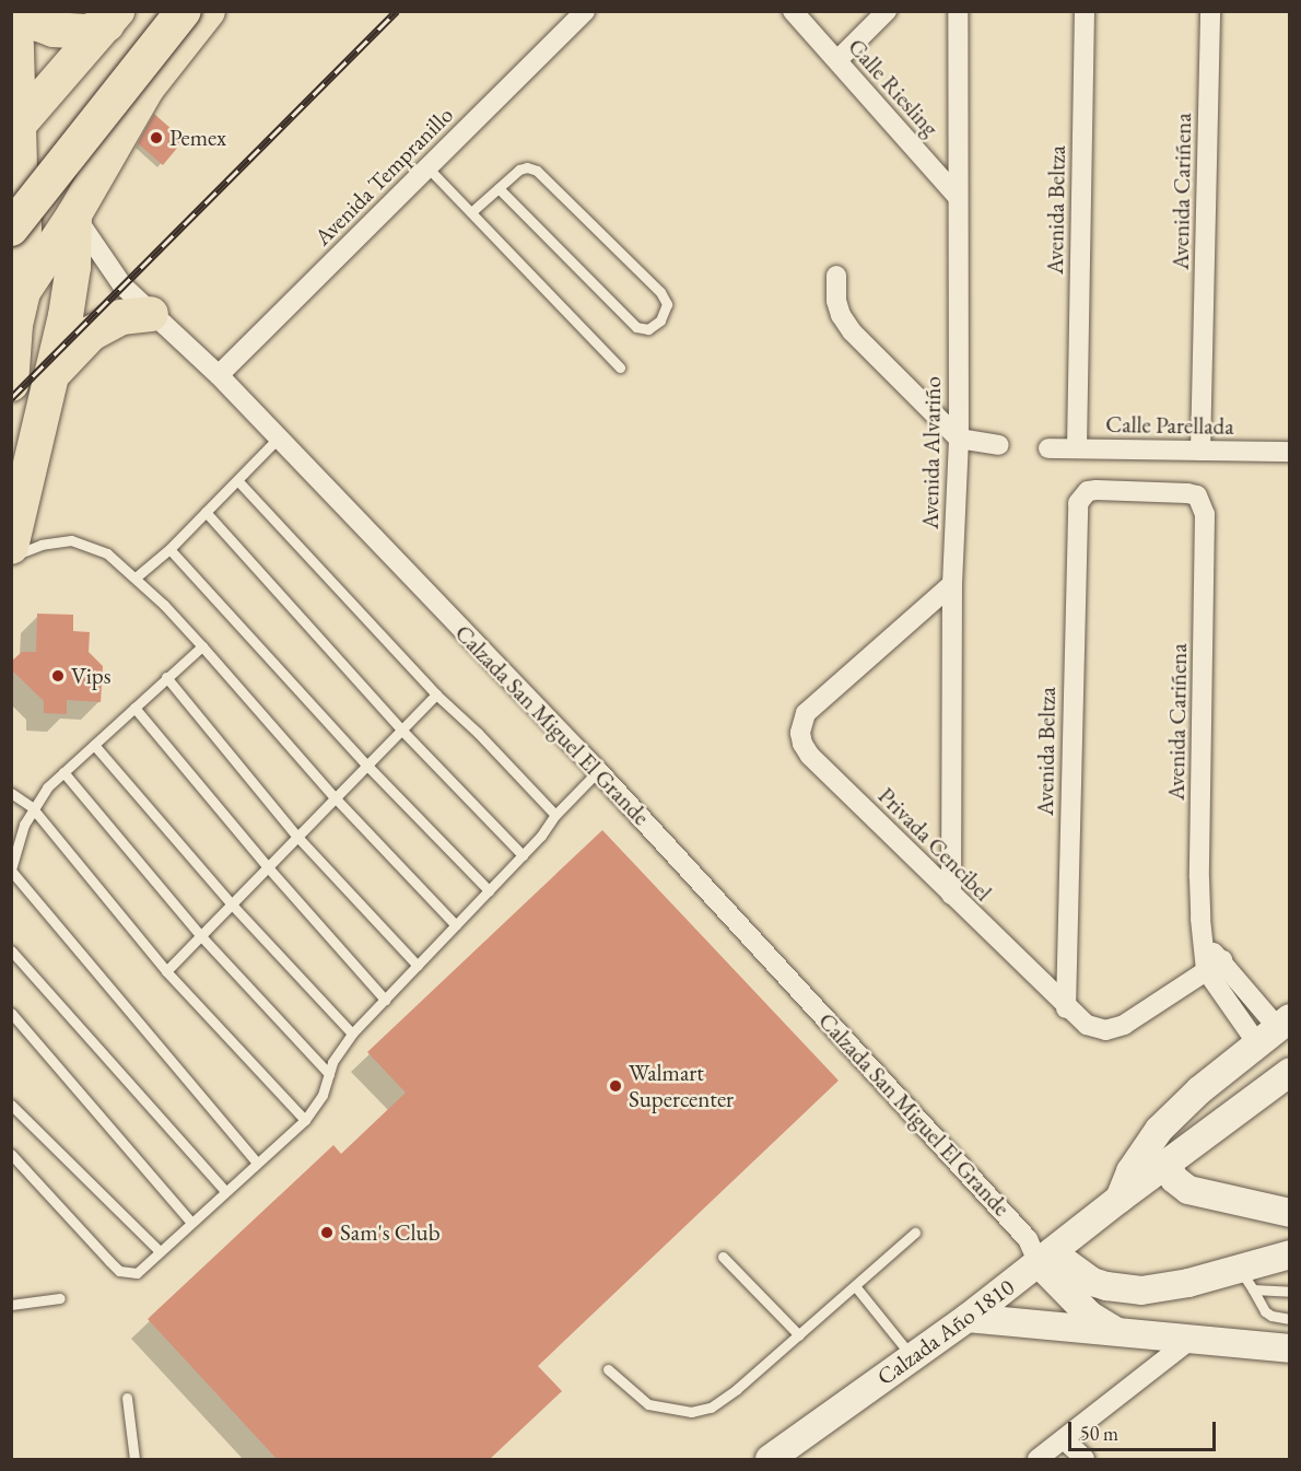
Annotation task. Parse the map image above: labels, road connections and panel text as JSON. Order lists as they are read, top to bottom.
{
  "streets": {
    "street": [
      "Calle Riesling",
      "Avenida Tempranillo",
      "Avenida Cariñena",
      "Avenida Beltza",
      "Calle Parellada",
      "Avenida Alvariño",
      "Calzada San Miguel El Grande",
      "Privada Cencibel",
      "Calzada Año 1810"
    ]
  },
  "crossings": [
    ["Calle Riesling", "Avenida Alvariño"],
    ["Avenida Tempranillo", "Calzada San Miguel El Grande"],
    ["Avenida Cariñena", "Avenida Beltza"],
    ["Avenida Cariñena", "Calle Parellada"],
    ["Avenida Cariñena", "Privada Cencibel"],
    ["Avenida Cariñena", "Calzada Año 1810"],
    ["Avenida Beltza", "Calle Parellada"],
    ["Avenida Beltza", "Privada Cencibel"],
    ["Avenida Alvariño", "Privada Cencibel"],
    ["Calzada San Miguel El Grande", "Calzada Año 1810"]
  ],
  "places": [
    "Pemex",
    "Vips",
    "Walmart Supercenter",
    "Sam's Club"
  ],
  "scale_bar": "50 m"
}
